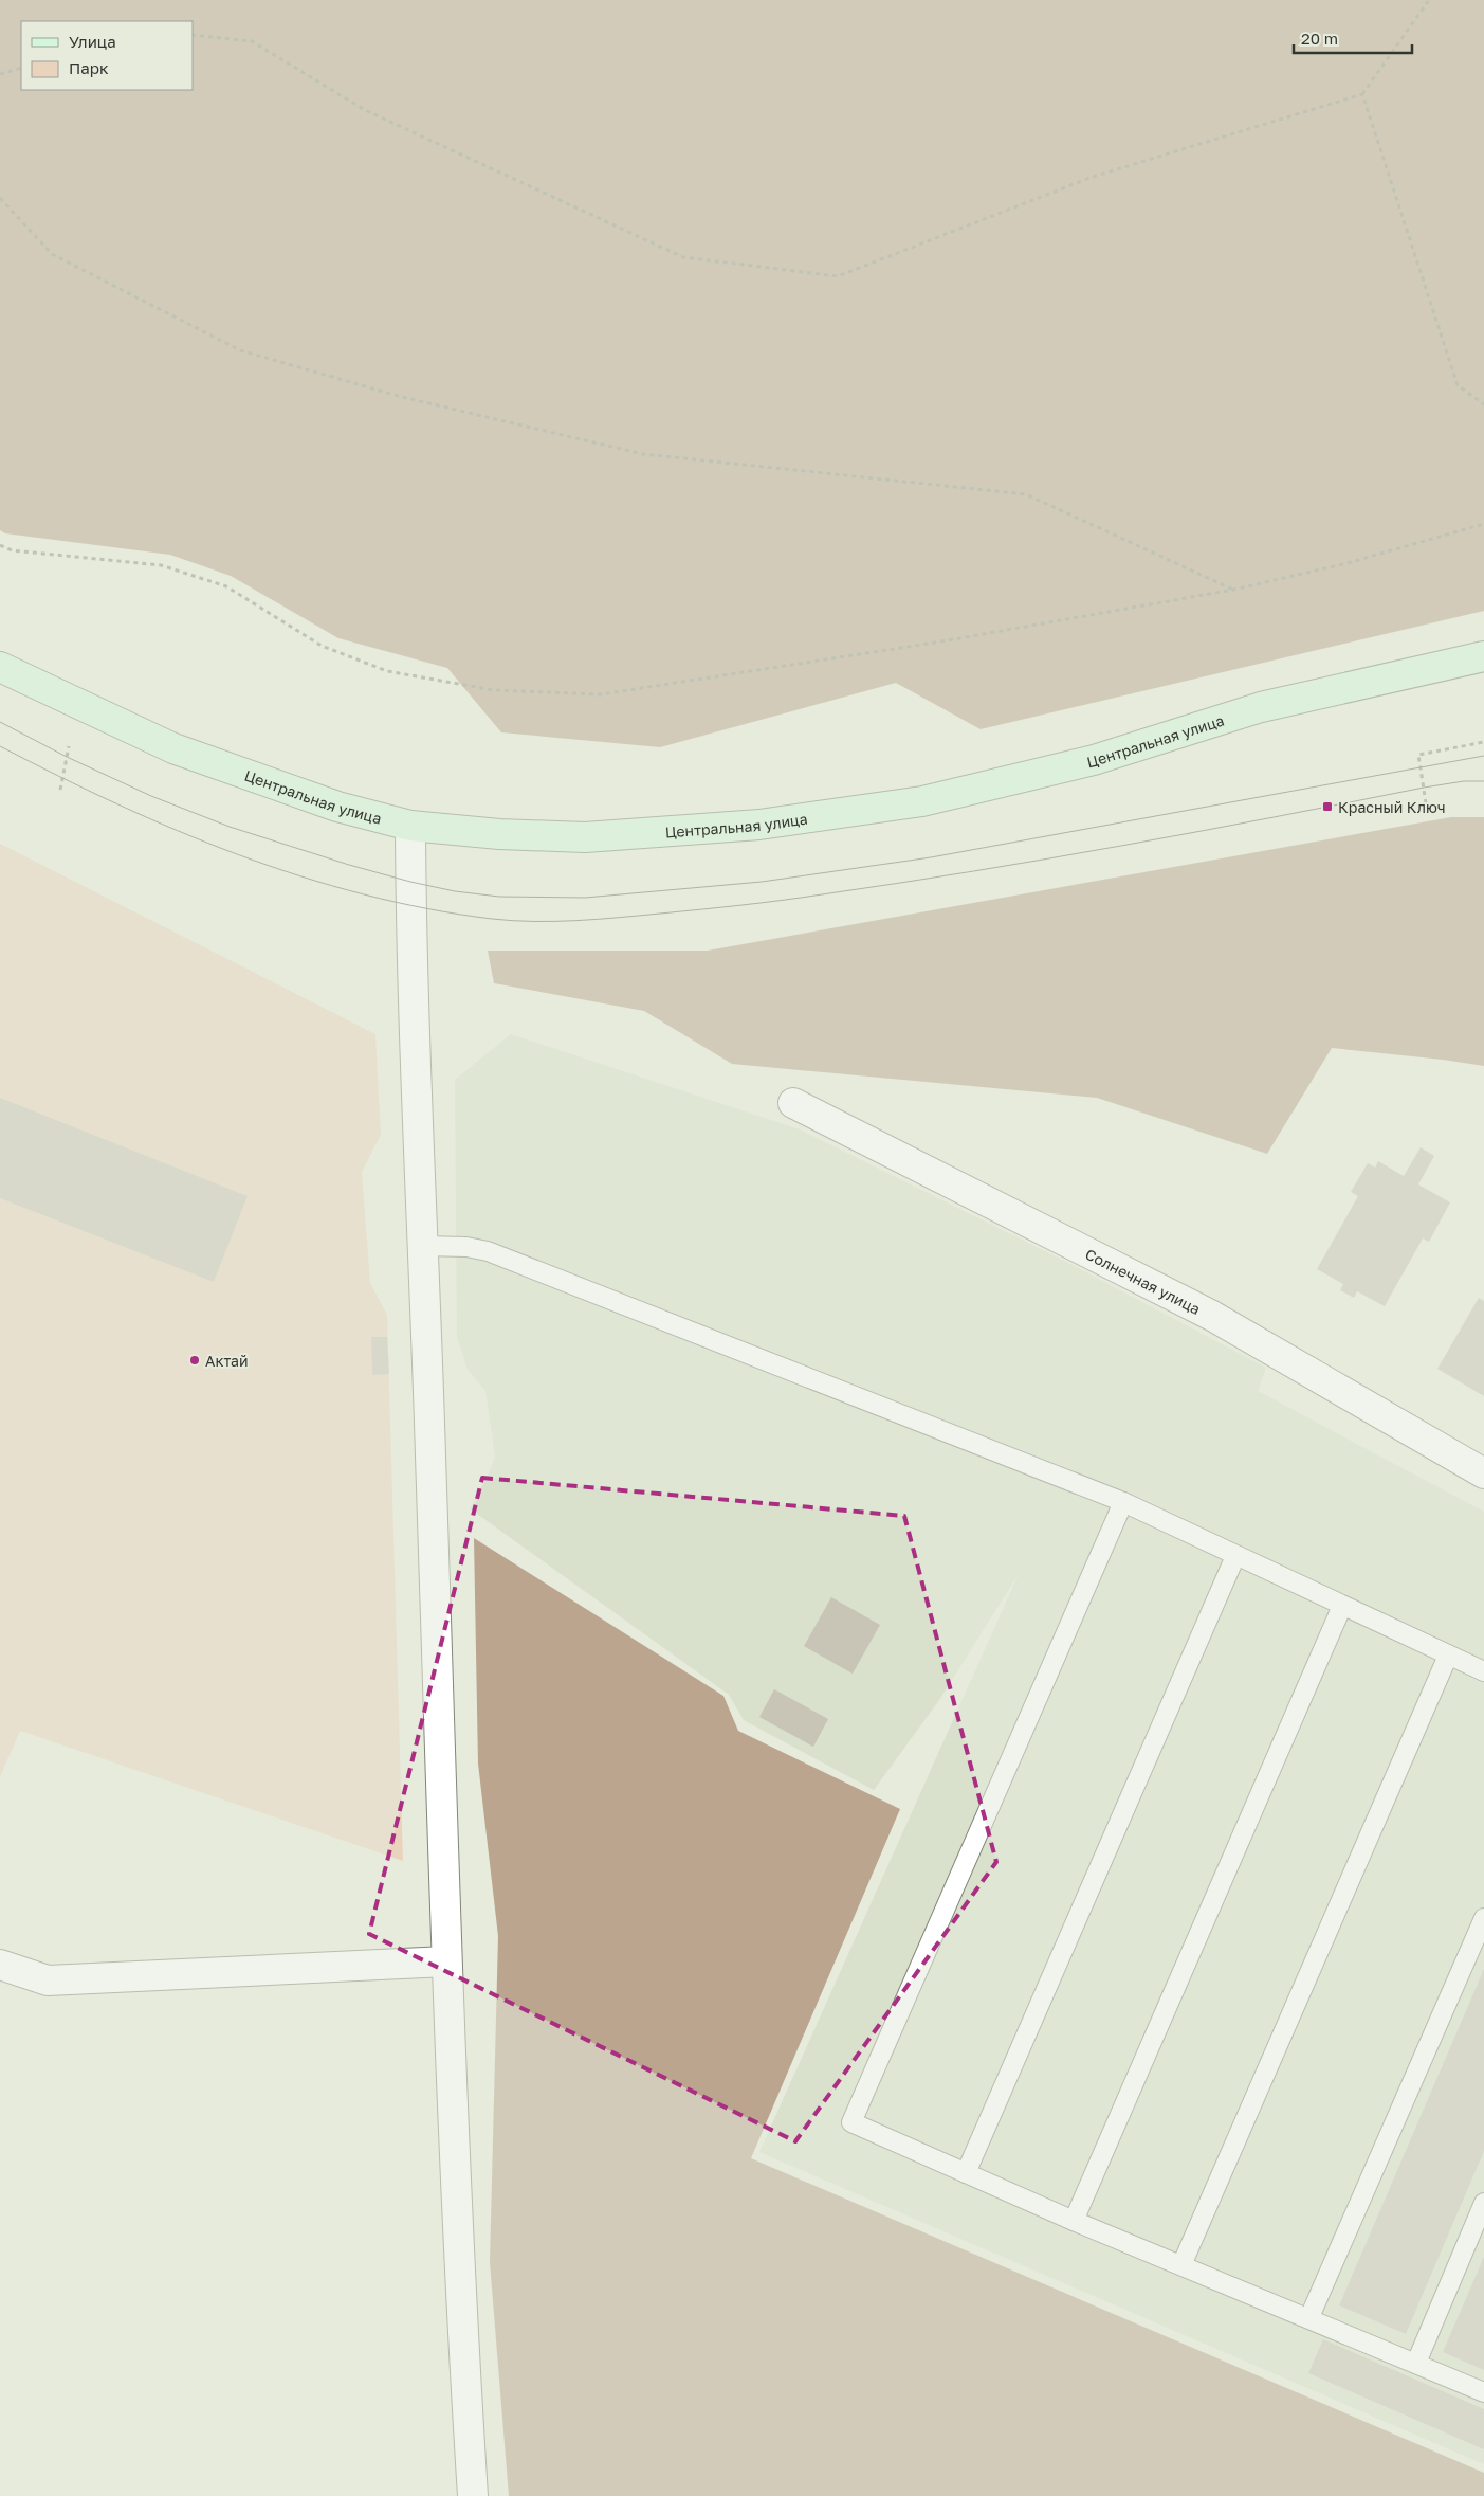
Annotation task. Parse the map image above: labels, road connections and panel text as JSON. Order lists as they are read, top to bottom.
{
  "streets": {
    "street": ["Центральная улица", "Солнечная улица"]
  },
  "places": {
    "transit": ["Красный Ключ"],
    "other": ["Актай"]
  },
  "legend": ["Улица", "Парк"],
  "scale_bar": "20 m"
}
